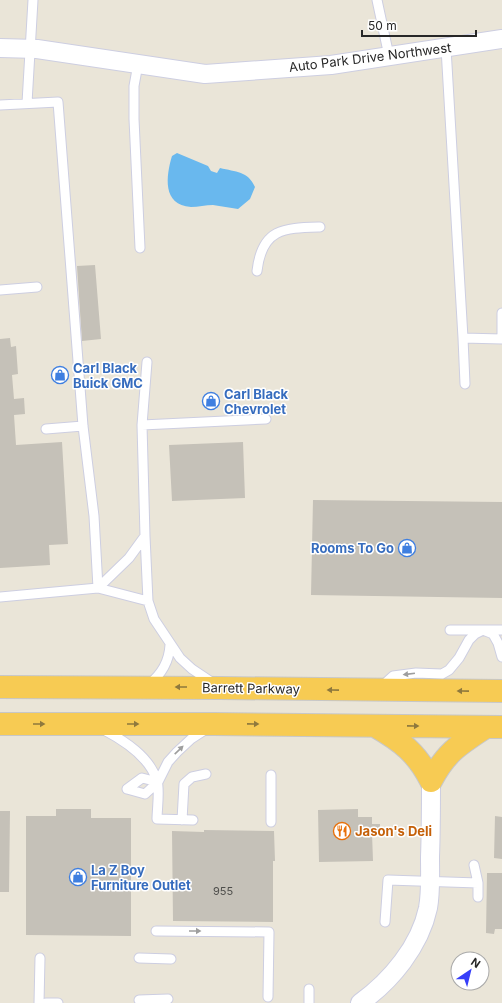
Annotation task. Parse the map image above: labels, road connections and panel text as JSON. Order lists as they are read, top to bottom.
{
  "streets": {
    "highway": ["Barrett Parkway"],
    "street": ["Auto Park Drive Northwest"]
  },
  "places": {
    "shop": [
      "Carl Black Buick GMC",
      "Carl Black Chevrolet",
      "Rooms To Go",
      "La Z Boy Furniture Outlet"
    ],
    "restaurant": ["Jason's Deli"]
  },
  "house_numbers": ["955"],
  "scale_bar": "50 m",
  "north": "top right"
}
